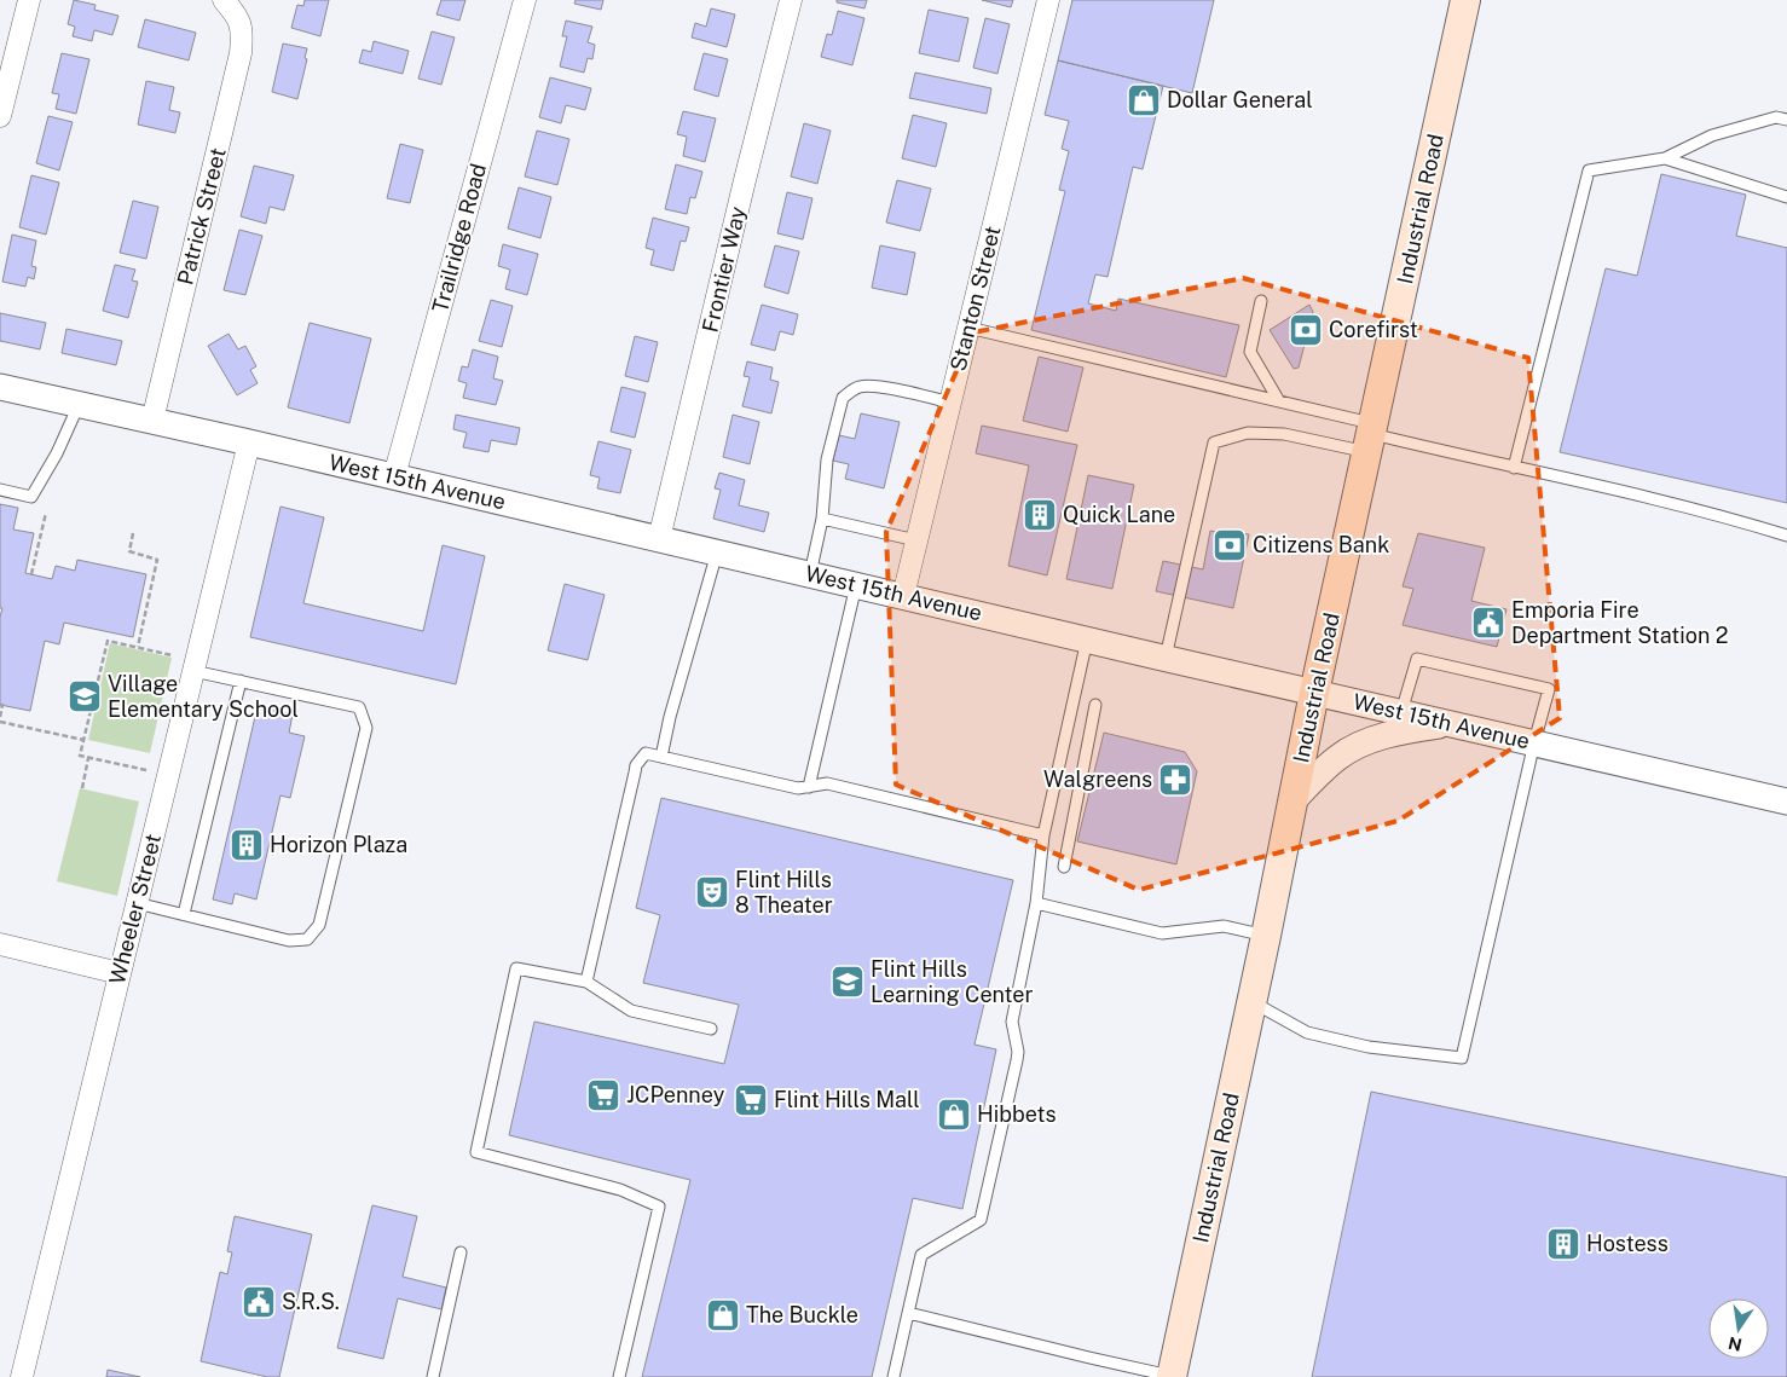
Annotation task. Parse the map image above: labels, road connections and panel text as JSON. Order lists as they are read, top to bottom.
{
  "streets": {
    "main road": ["Industrial Road"],
    "street": [
      "Patrick Street",
      "Trailridge Road",
      "Frontier Way",
      "Stanton Street",
      "West 15th Avenue",
      "Wheeler Street"
    ]
  },
  "crossings": [
    ["Industrial Road", "West 15th Avenue"],
    ["Patrick Street", "West 15th Avenue"],
    ["Trailridge Road", "West 15th Avenue"],
    ["Frontier Way", "West 15th Avenue"],
    ["Stanton Street", "West 15th Avenue"],
    ["West 15th Avenue", "Wheeler Street"]
  ],
  "places": {
    "shop": ["Dollar General", "Hibbets", "The Buckle"],
    "bank": ["Corefirst", "Citizens Bank"],
    "building": ["Quick Lane", "Horizon Plaza", "Hostess"],
    "public building": ["Emporia Fire Department Station 2", "S.R.S."],
    "school or university": ["Village Elementary School", "Flint Hills Learning Center"],
    "pharmacy": ["Walgreens"],
    "theatre": ["Flint Hills 8 Theater"],
    "supermarket": ["JCPenney", "Flint Hills Mall"]
  },
  "north": "bottom"
}
